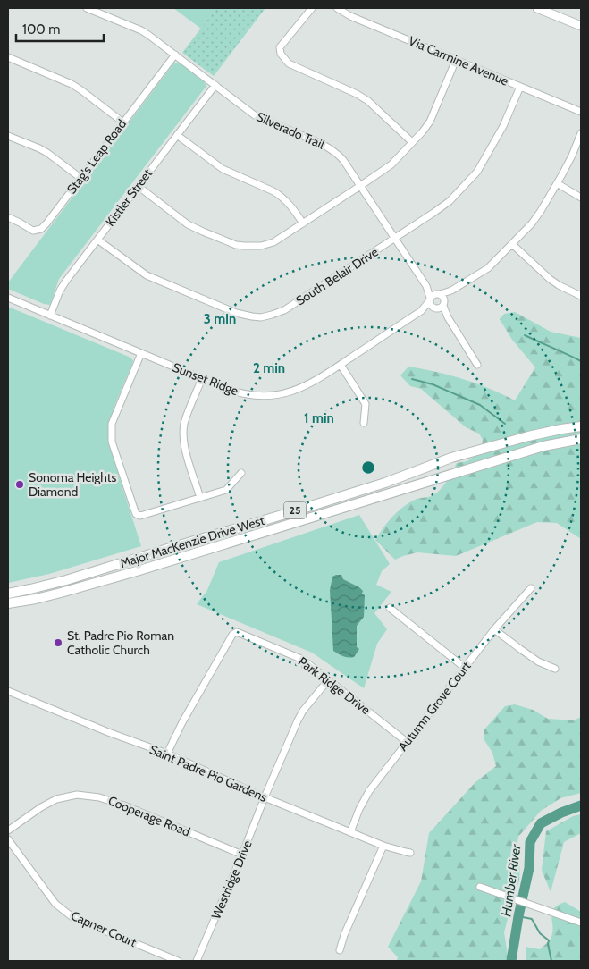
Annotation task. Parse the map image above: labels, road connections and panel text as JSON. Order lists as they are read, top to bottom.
{
  "streets": {
    "main road": ["25", "Major MacKenzie Drive West"],
    "street": [
      "Via Carmine Avenue",
      "Silverado Trail",
      "Stag's Leap Road",
      "Kistler Street",
      "South Belair Drive",
      "Sunset Ridge",
      "Park Ridge Drive",
      "Autumn Grove Court",
      "Saint Padre Pio Gardens",
      "Cooperage Road",
      "Westridge Drive",
      "Capner Court"
    ]
  },
  "crossings": [
    ["Via Carmine Avenue", "South Belair Drive"],
    ["Silverado Trail", "Stag's Leap Road"],
    ["Silverado Trail", "Kistler Street"],
    ["Silverado Trail", "South Belair Drive"],
    ["Silverado Trail", "Sunset Ridge"],
    ["Kistler Street", "South Belair Drive"],
    ["Kistler Street", "Sunset Ridge"],
    ["Park Ridge Drive", "Autumn Grove Court"],
    ["Park Ridge Drive", "Saint Padre Pio Gardens"],
    ["Park Ridge Drive", "Westridge Drive"],
    ["Autumn Grove Court", "Saint Padre Pio Gardens"],
    ["Saint Padre Pio Gardens", "Westridge Drive"],
    ["Cooperage Road", "Westridge Drive"]
  ],
  "water": ["Humber River"],
  "places": ["Sonoma Heights Diamond", "St. Padre Pio Roman Catholic Church"],
  "scale_bar": "100 m",
  "rings": ["3 min", "2 min", "1 min"]
}
